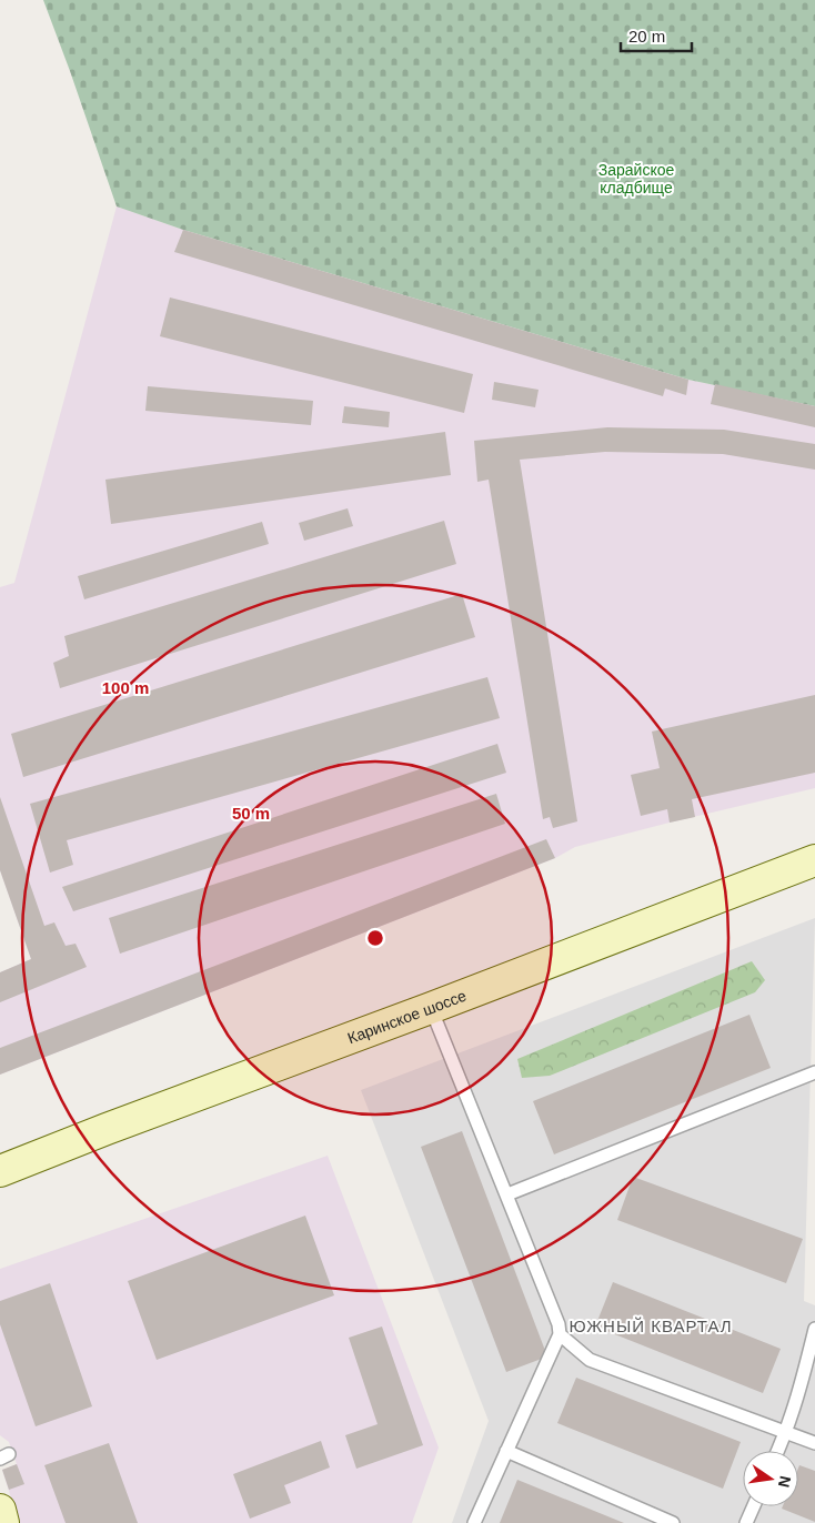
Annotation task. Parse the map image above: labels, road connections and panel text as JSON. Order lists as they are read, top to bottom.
{
  "streets": {
    "main road": ["Каринское шоссе"]
  },
  "districts": ["ЮЖНЫЙ КВАРТАЛ"],
  "parks": ["Зарайское кладбище"],
  "scale_bar": "20 m",
  "north": "right",
  "rings": ["100 m", "50 m"]
}
